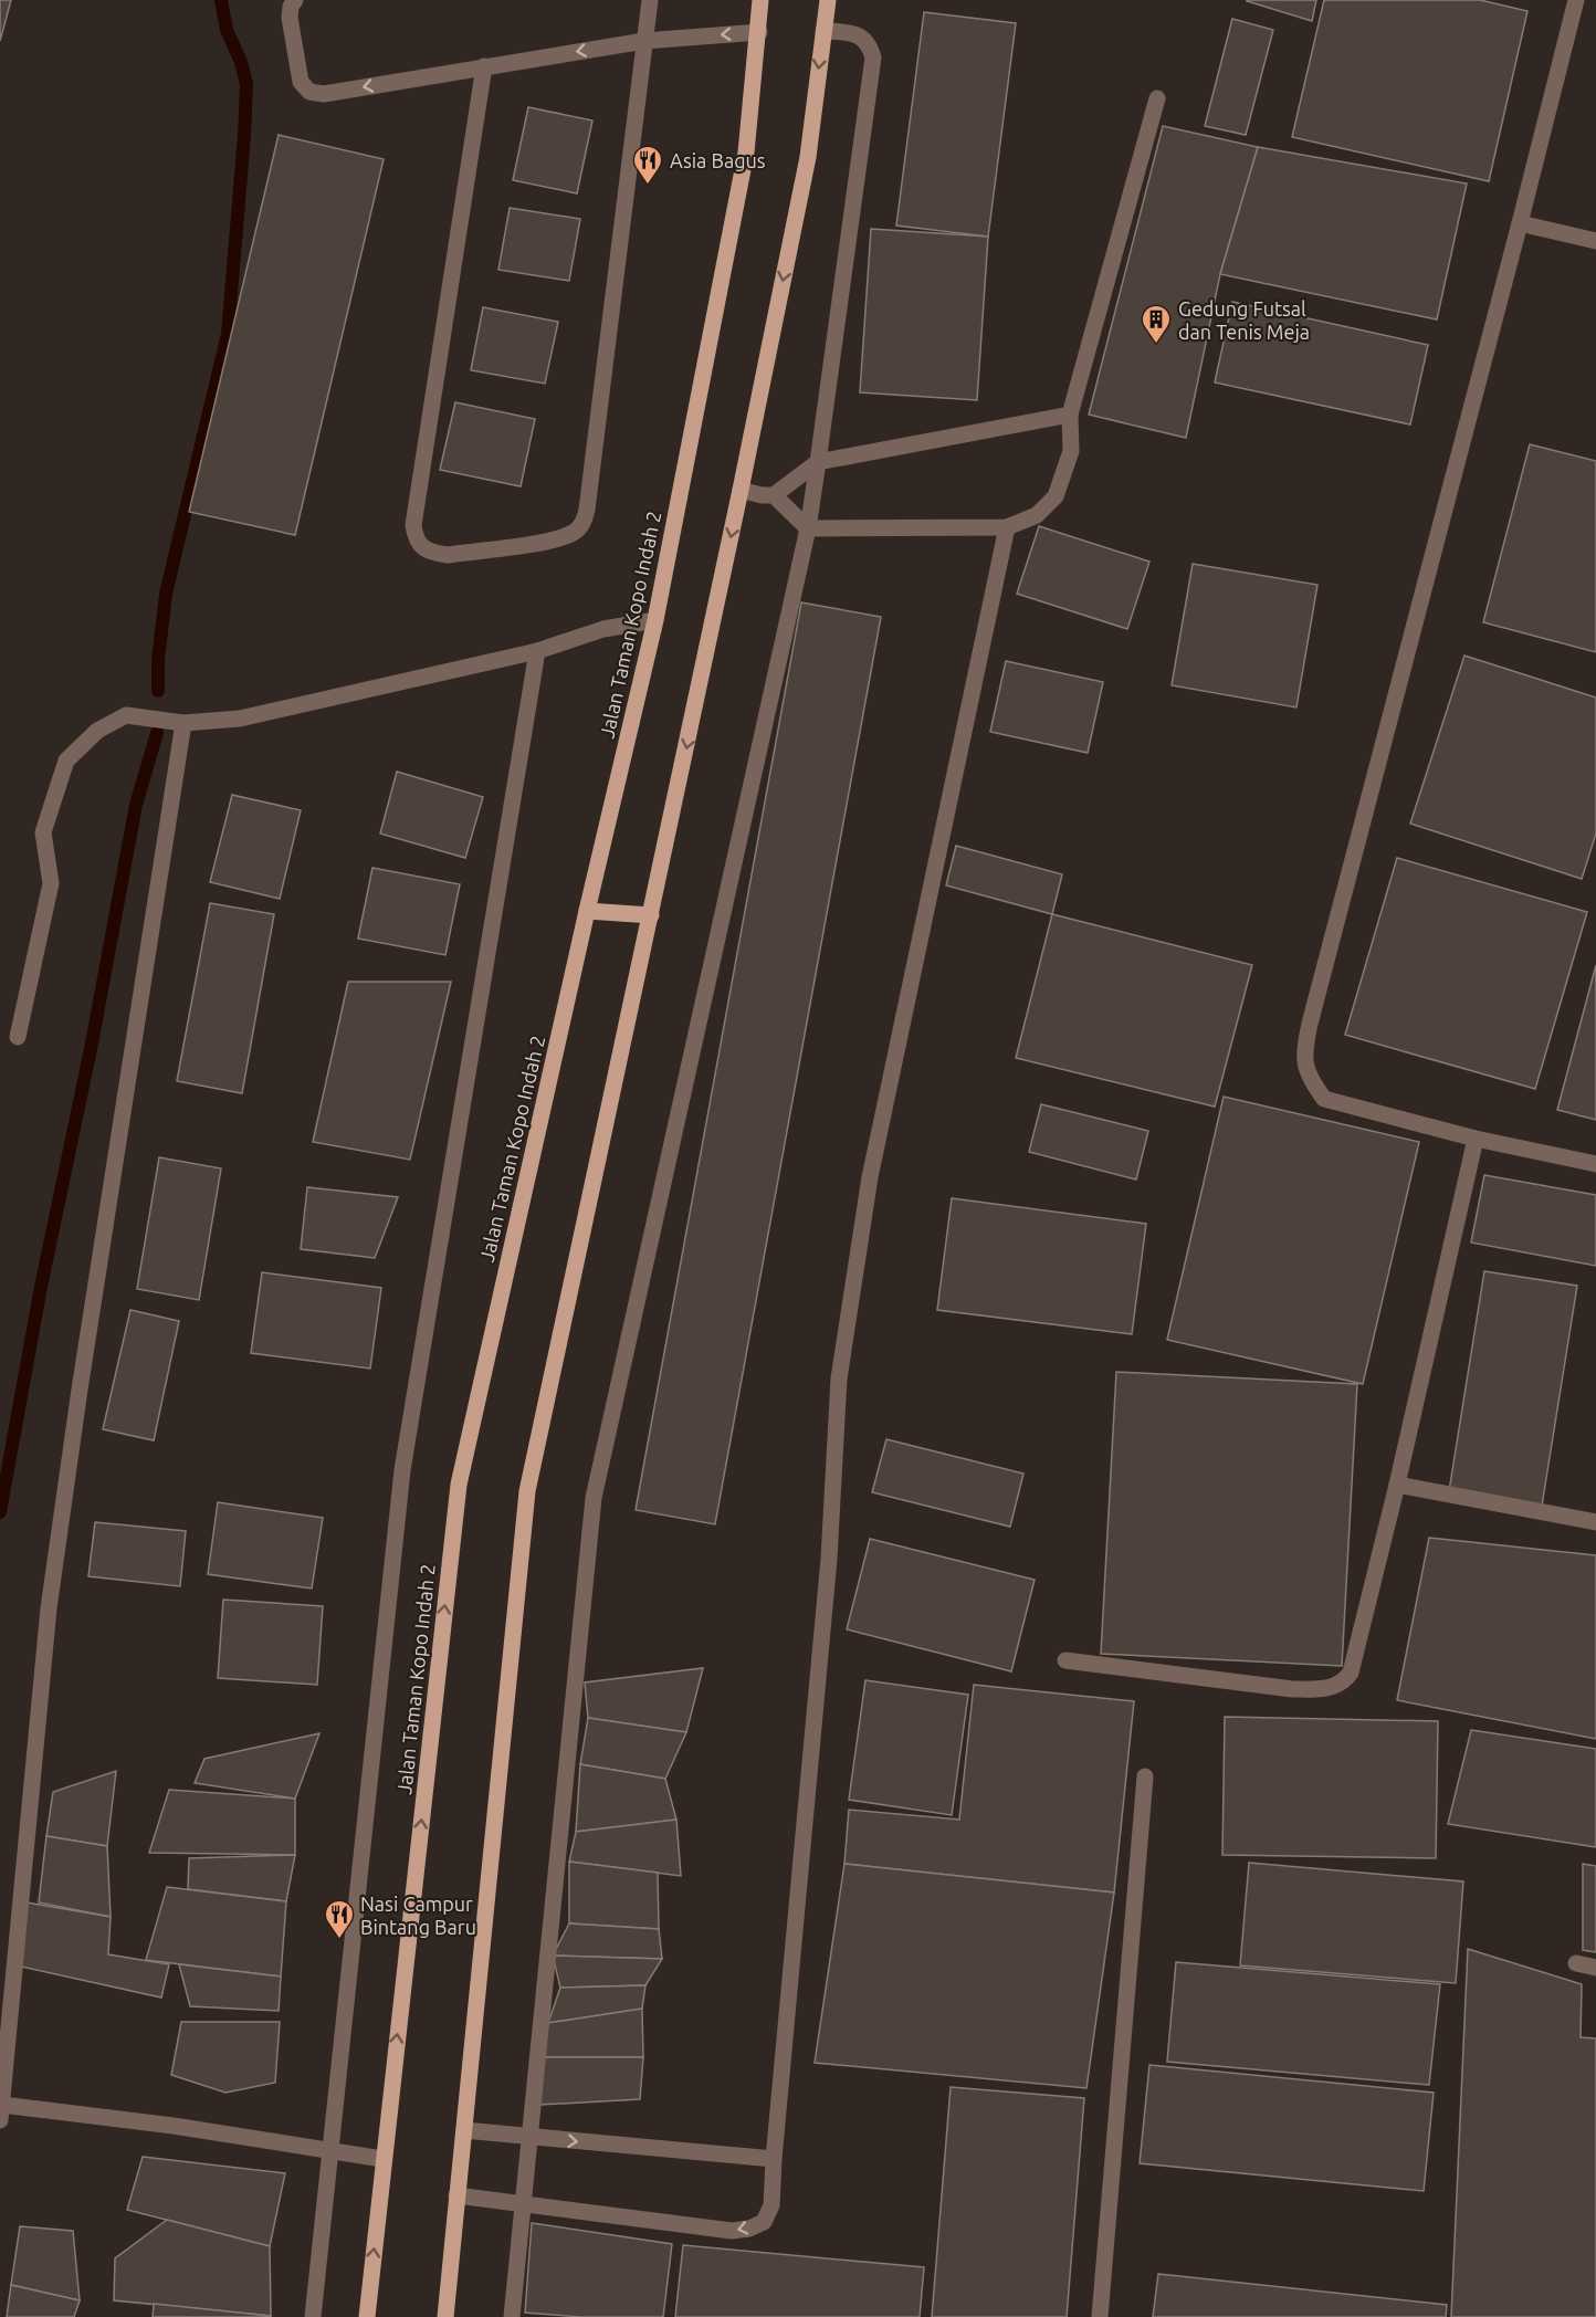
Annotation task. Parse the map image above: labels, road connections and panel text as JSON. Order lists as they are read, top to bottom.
{
  "streets": {
    "main road": ["Jalan Taman Kopo Indah 2"]
  },
  "places": {
    "restaurant": ["Asia Bagus", "Nasi Campur Bintang Baru"],
    "building": ["Gedung Futsal dan Tenis Meja"]
  }
}
